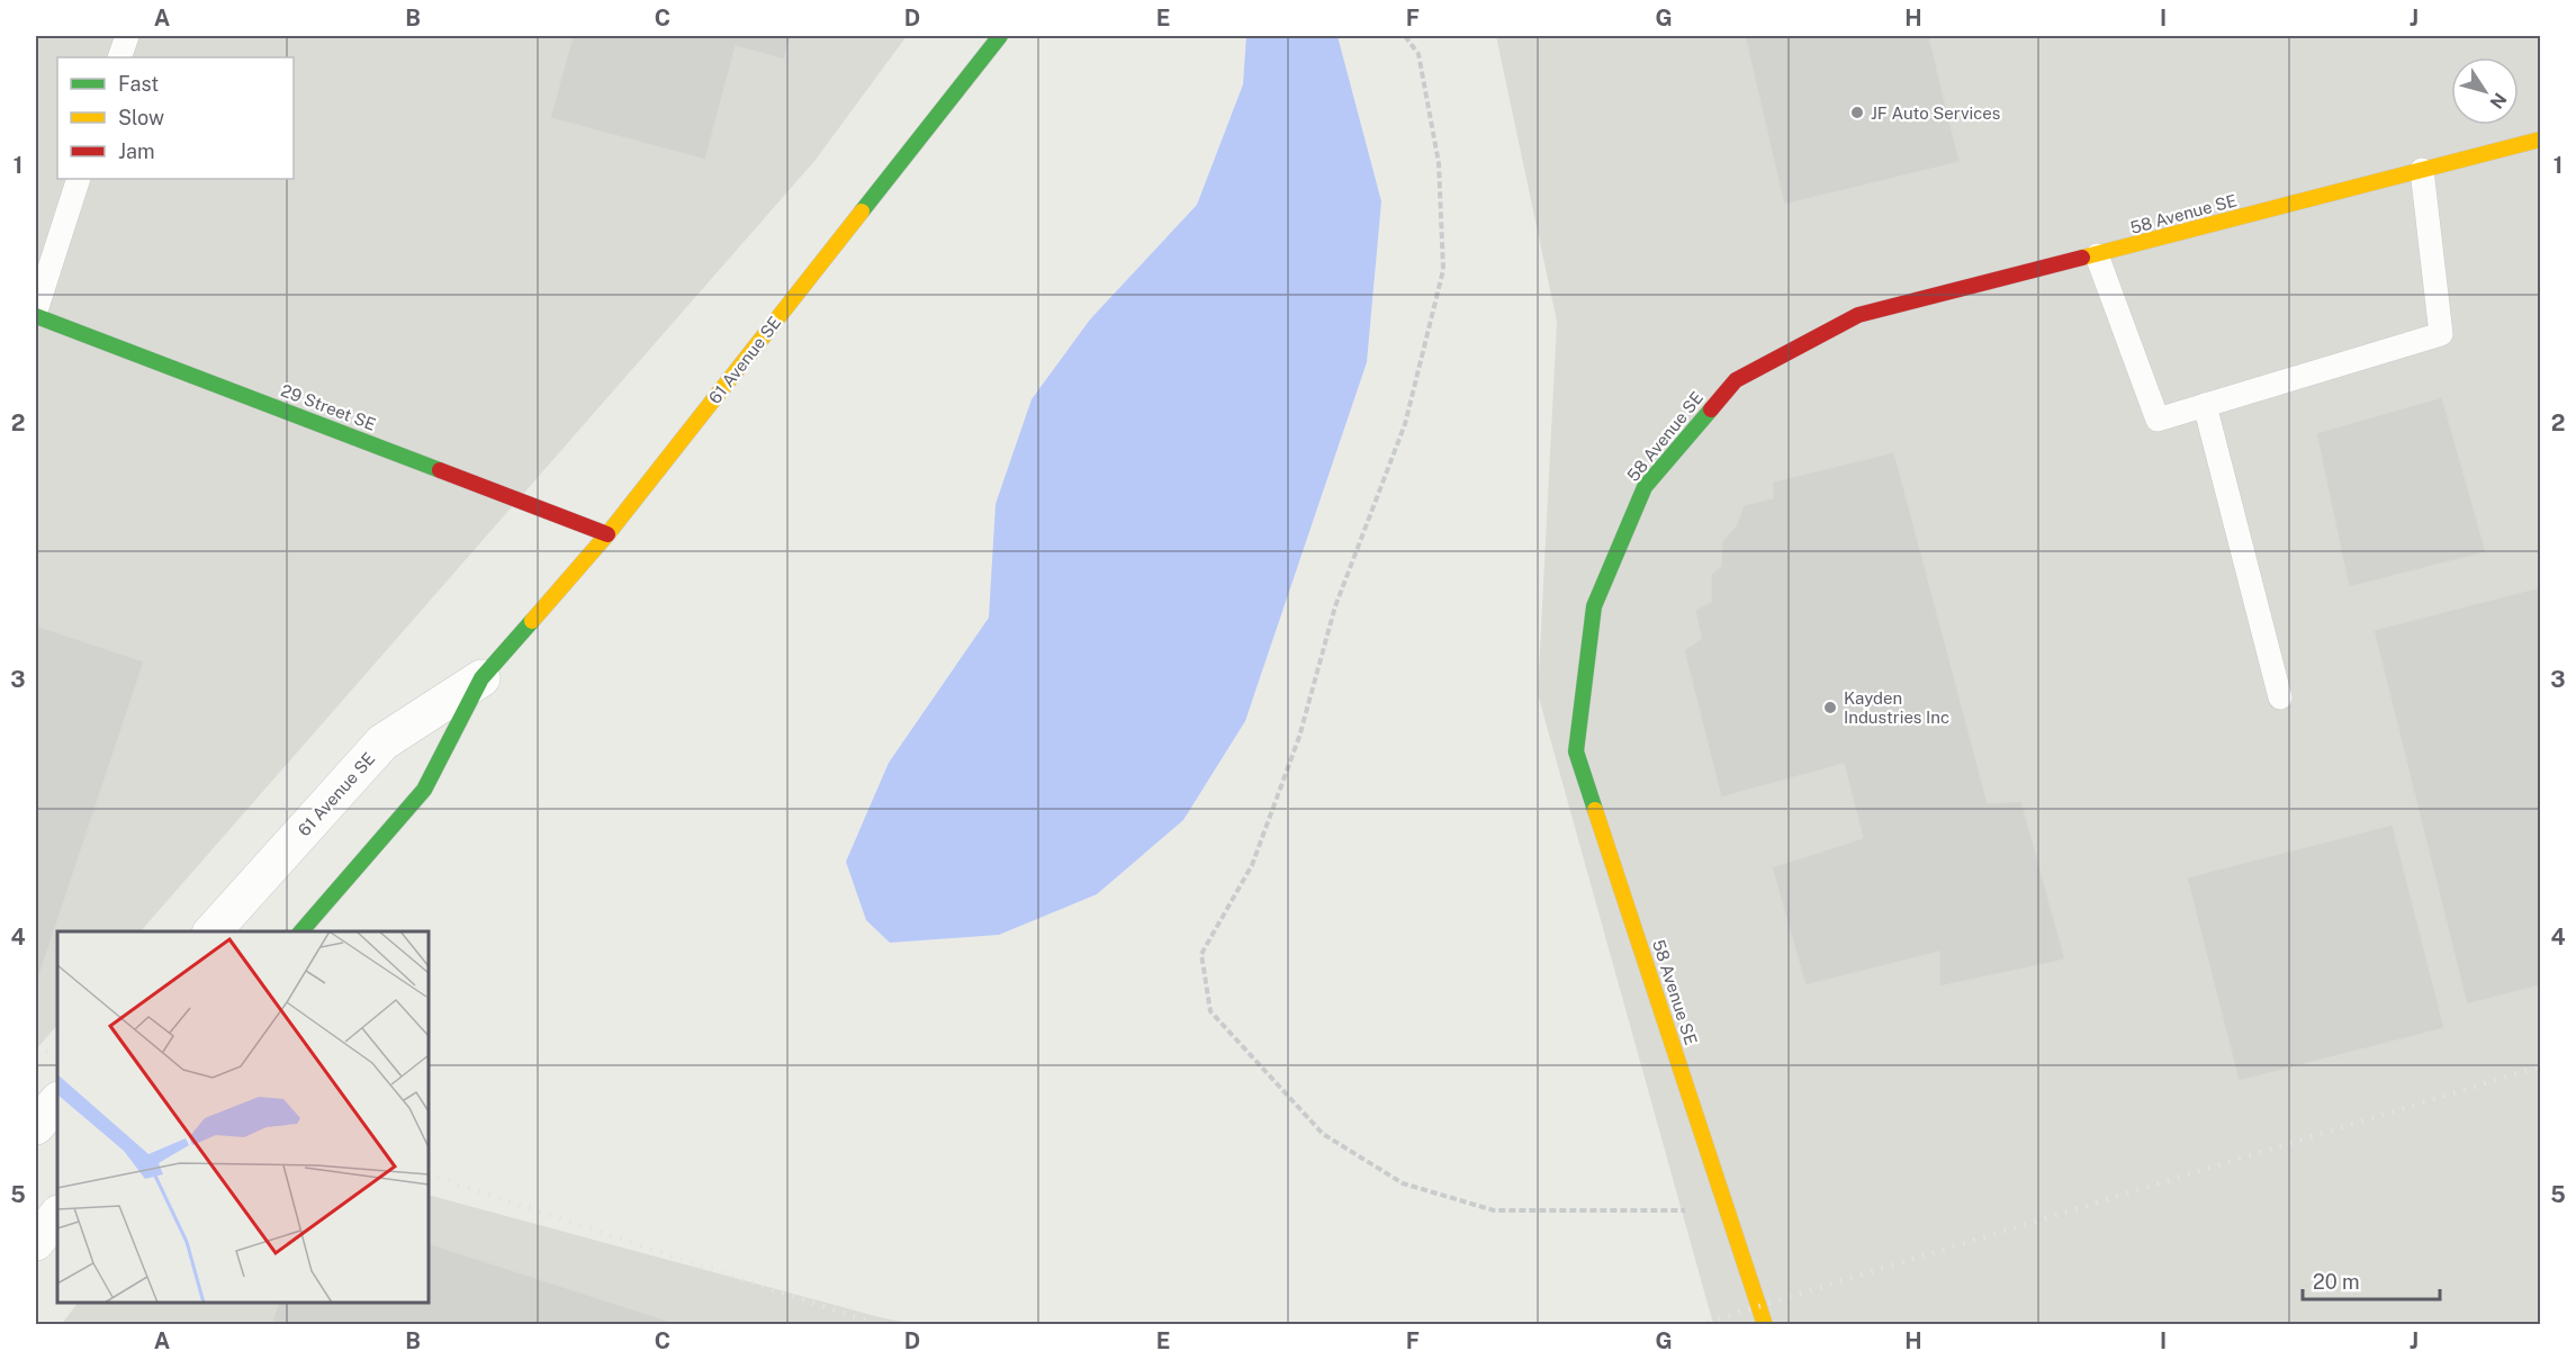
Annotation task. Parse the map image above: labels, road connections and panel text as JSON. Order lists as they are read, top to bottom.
{
  "streets": {
    "street": ["58 Avenue SE", "61 Avenue SE", "29 Street SE"]
  },
  "crossings": [
    ["61 Avenue SE", "29 Street SE"]
  ],
  "places": ["JF Auto Services", "Kayden Industries Inc"],
  "legend": ["Fast", "Slow", "Jam"],
  "scale_bar": "20 m",
  "north": "bottom right",
  "grid": {
    "columns": [
      "A",
      "B",
      "C",
      "D",
      "E",
      "F",
      "G",
      "H",
      "I",
      "J"
    ],
    "rows": [
      "1",
      "2",
      "3",
      "4",
      "5"
    ]
  }
}
